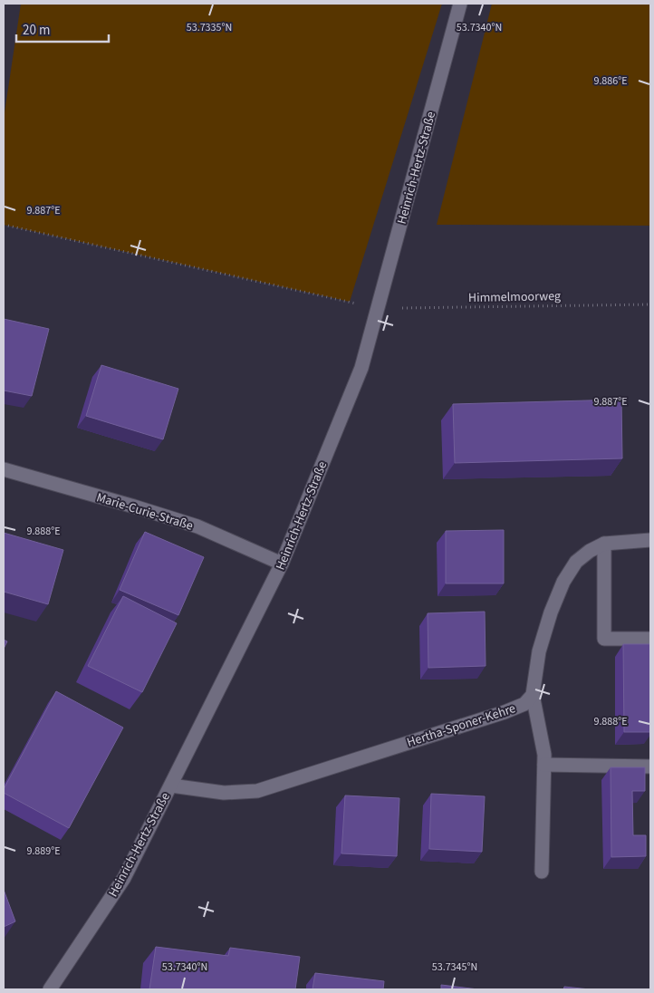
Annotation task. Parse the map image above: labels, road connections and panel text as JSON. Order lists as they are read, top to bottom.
{
  "streets": {
    "street": ["Heinrich-Hertz-Straße", "Marie-Curie-Straße", "Hertha-Sponer-Kehre"],
    "path": ["Himmelmoorweg"]
  },
  "crossings": [
    ["Heinrich-Hertz-Straße", "Himmelmoorweg"],
    ["Heinrich-Hertz-Straße", "Marie-Curie-Straße"],
    ["Heinrich-Hertz-Straße", "Hertha-Sponer-Kehre"]
  ],
  "scale_bar": "20 m",
  "coordinates": [
    "53.7335°N",
    "53.7340°N",
    "9.886°E",
    "9.887°E",
    "9.888°E",
    "9.889°E",
    "53.7345°N"
  ]
}
